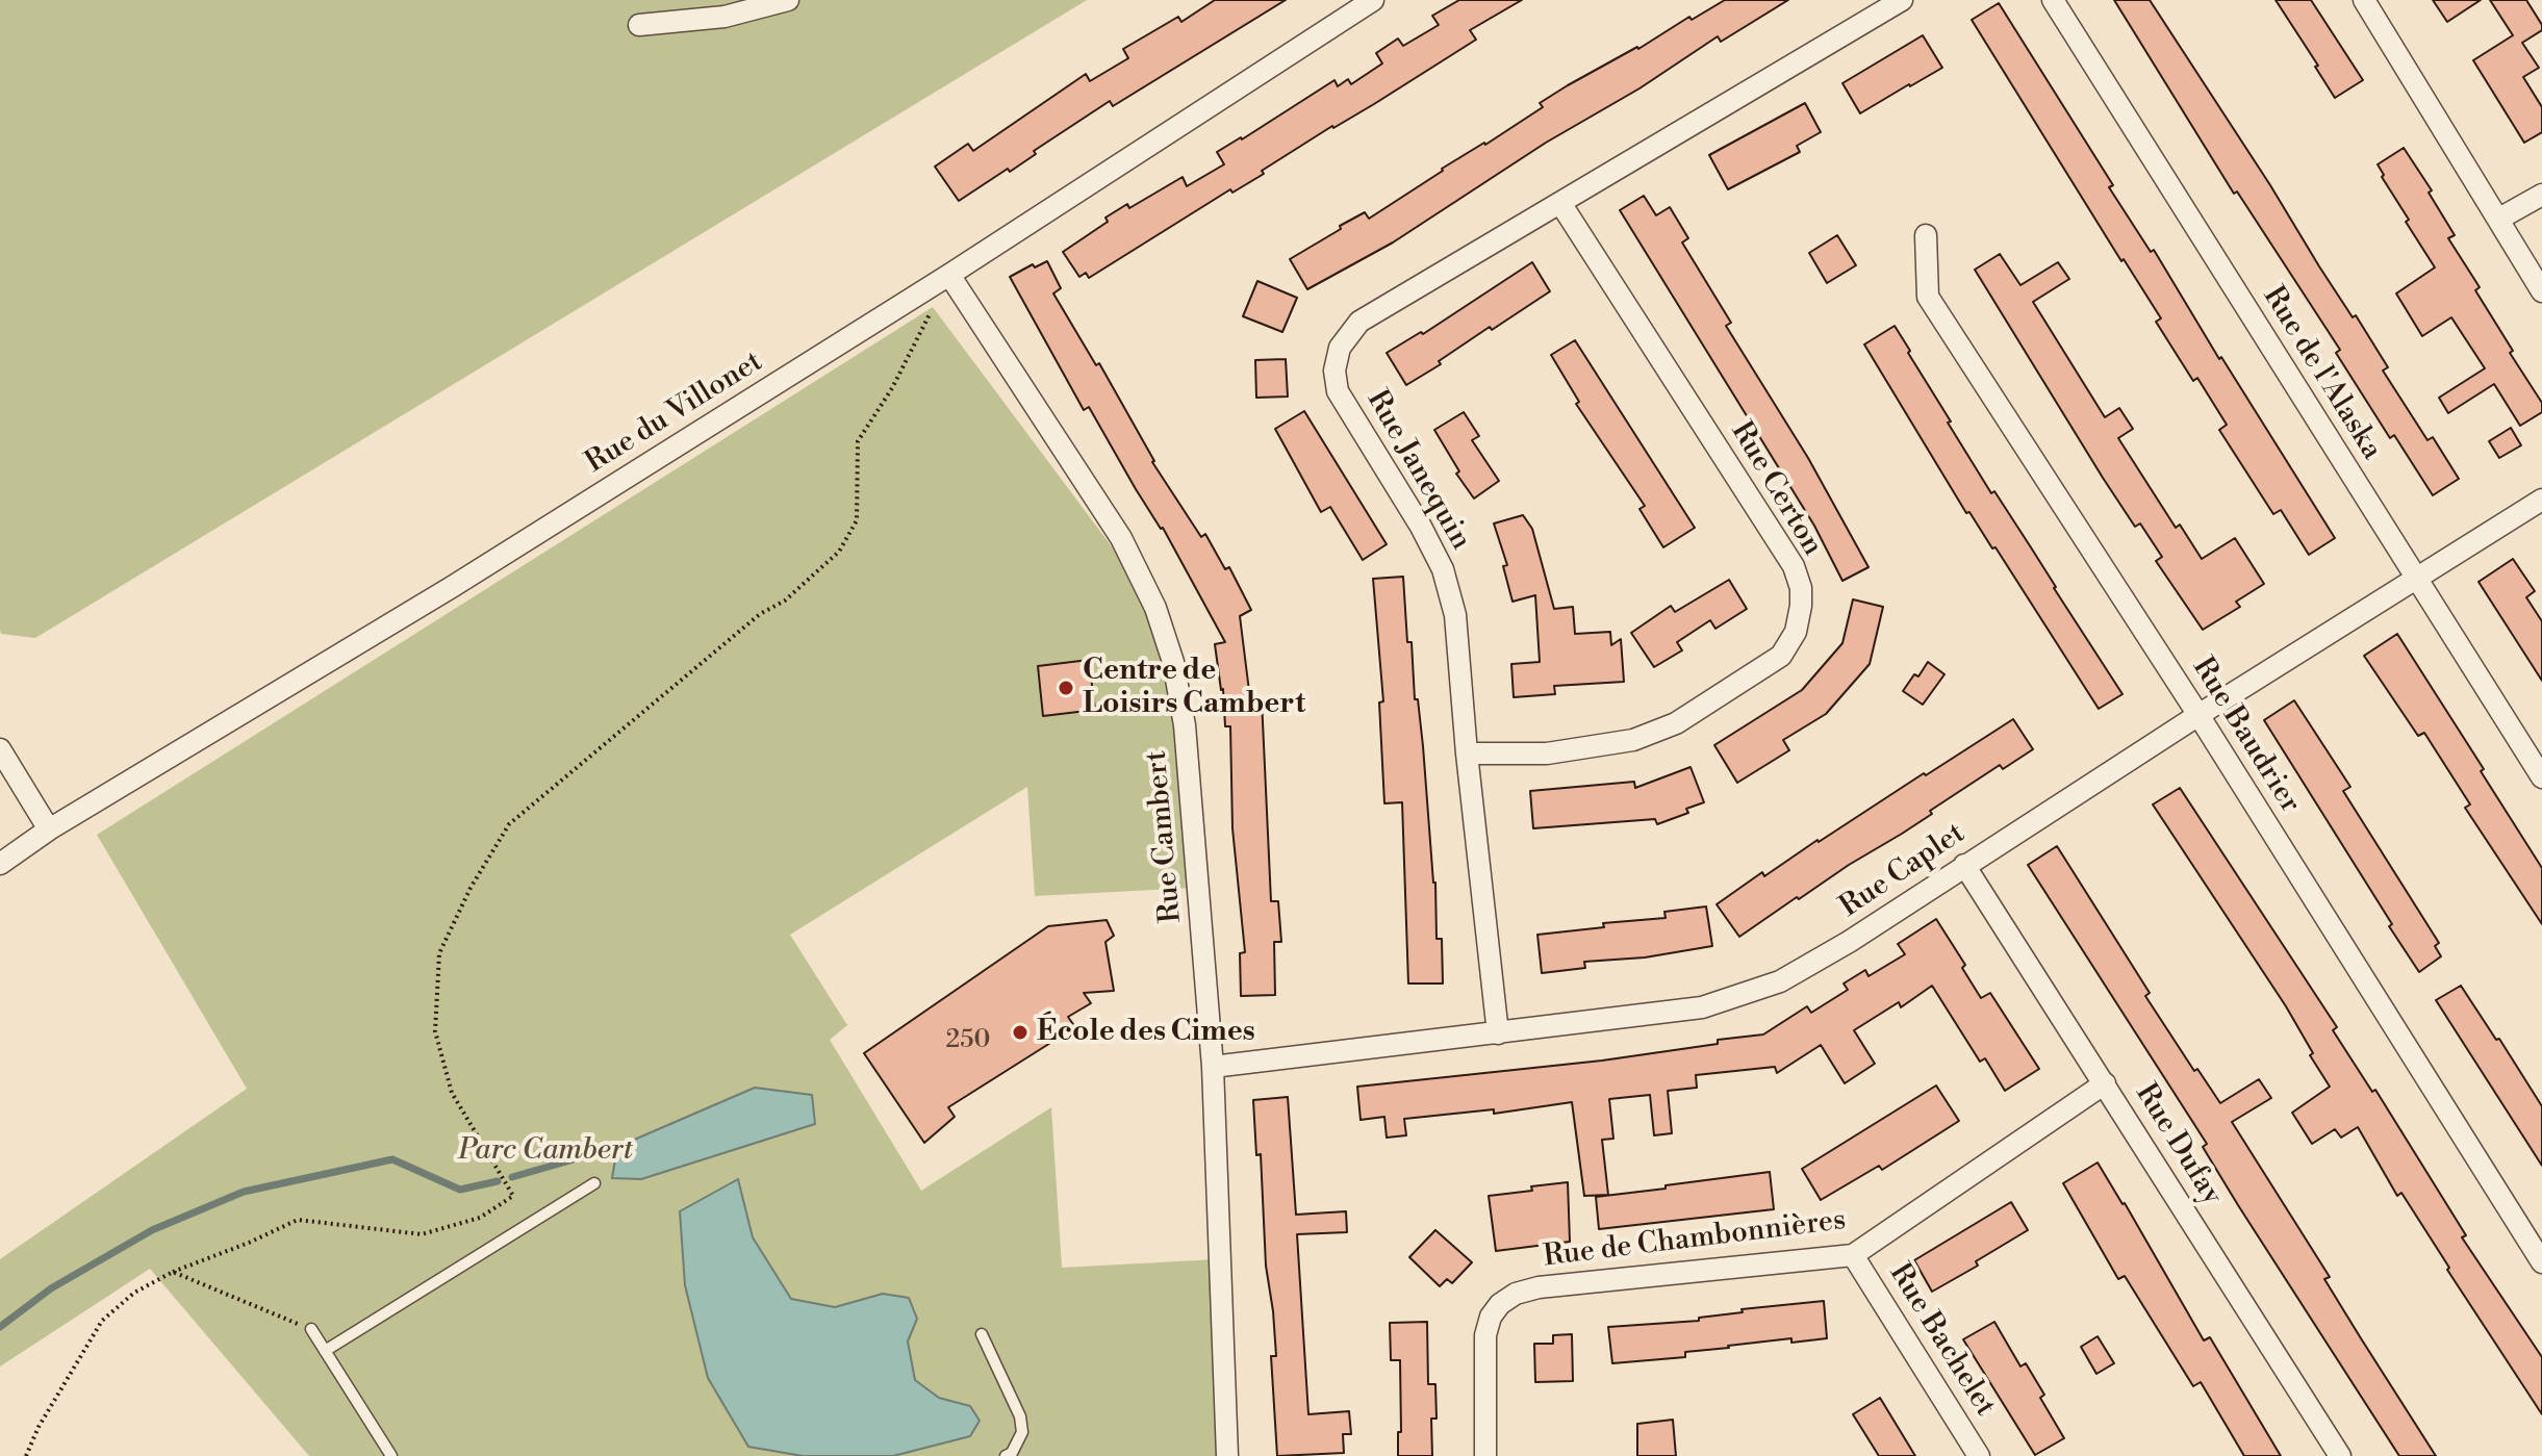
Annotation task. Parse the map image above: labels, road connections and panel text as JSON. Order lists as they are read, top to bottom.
{
  "streets": {
    "street": [
      "Rue de l'Alaska",
      "Rue du Villonet",
      "Rue Janequin",
      "Rue Certon",
      "Rue Baudrier",
      "Rue Cambert",
      "Rue Caplet",
      "Rue Dufay",
      "Rue de Chambonnières",
      "Rue Bachelet"
    ]
  },
  "crossings": [
    ["Rue de l'Alaska", "Rue Caplet"],
    ["Rue du Villonet", "Rue Cambert"],
    ["Rue Janequin", "Rue Certon"],
    ["Rue Janequin", "Rue Caplet"],
    ["Rue Baudrier", "Rue Caplet"],
    ["Rue Cambert", "Rue Caplet"],
    ["Rue Caplet", "Rue Dufay"],
    ["Rue Dufay", "Rue de Chambonnières"],
    ["Rue de Chambonnières", "Rue Bachelet"]
  ],
  "parks": ["Parc Cambert"],
  "places": ["Centre de Loisirs Cambert", "École des Cimes"],
  "house_numbers": ["250"]
}
